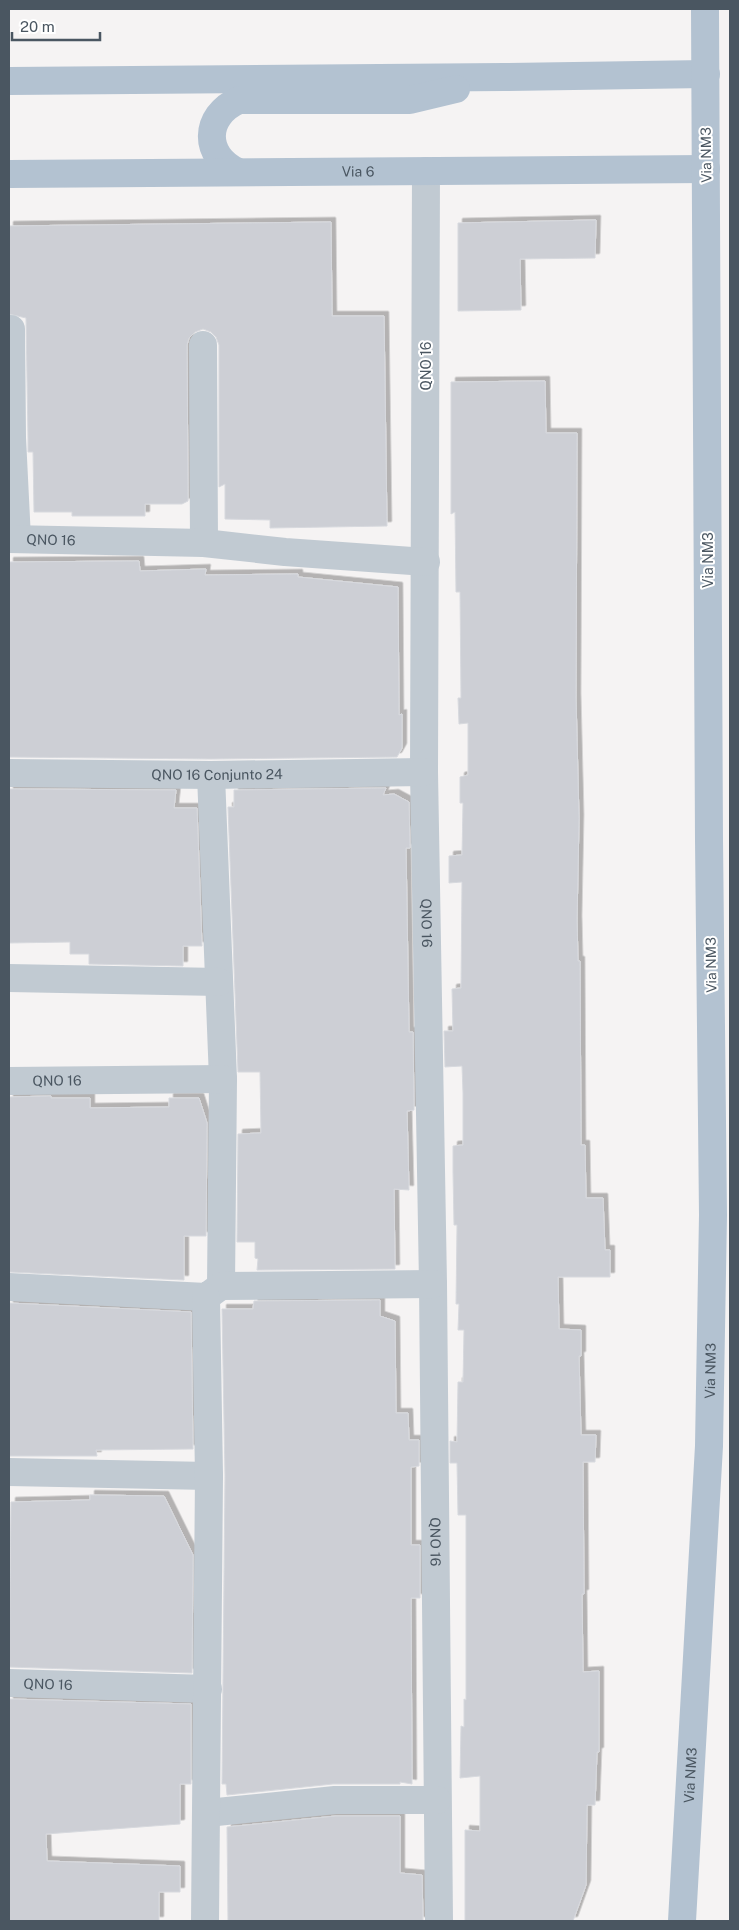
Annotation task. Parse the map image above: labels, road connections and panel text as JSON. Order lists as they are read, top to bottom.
{
  "streets": {
    "main road": ["Via NM3", "Via 6"],
    "street": ["QNO 16", "QNO 16 Conjunto 24"]
  },
  "crossings": [
    ["Via NM3", "Via 6"],
    ["Via 6", "QNO 16"],
    ["QNO 16", "QNO 16 Conjunto 24"]
  ],
  "scale_bar": "20 m"
}
